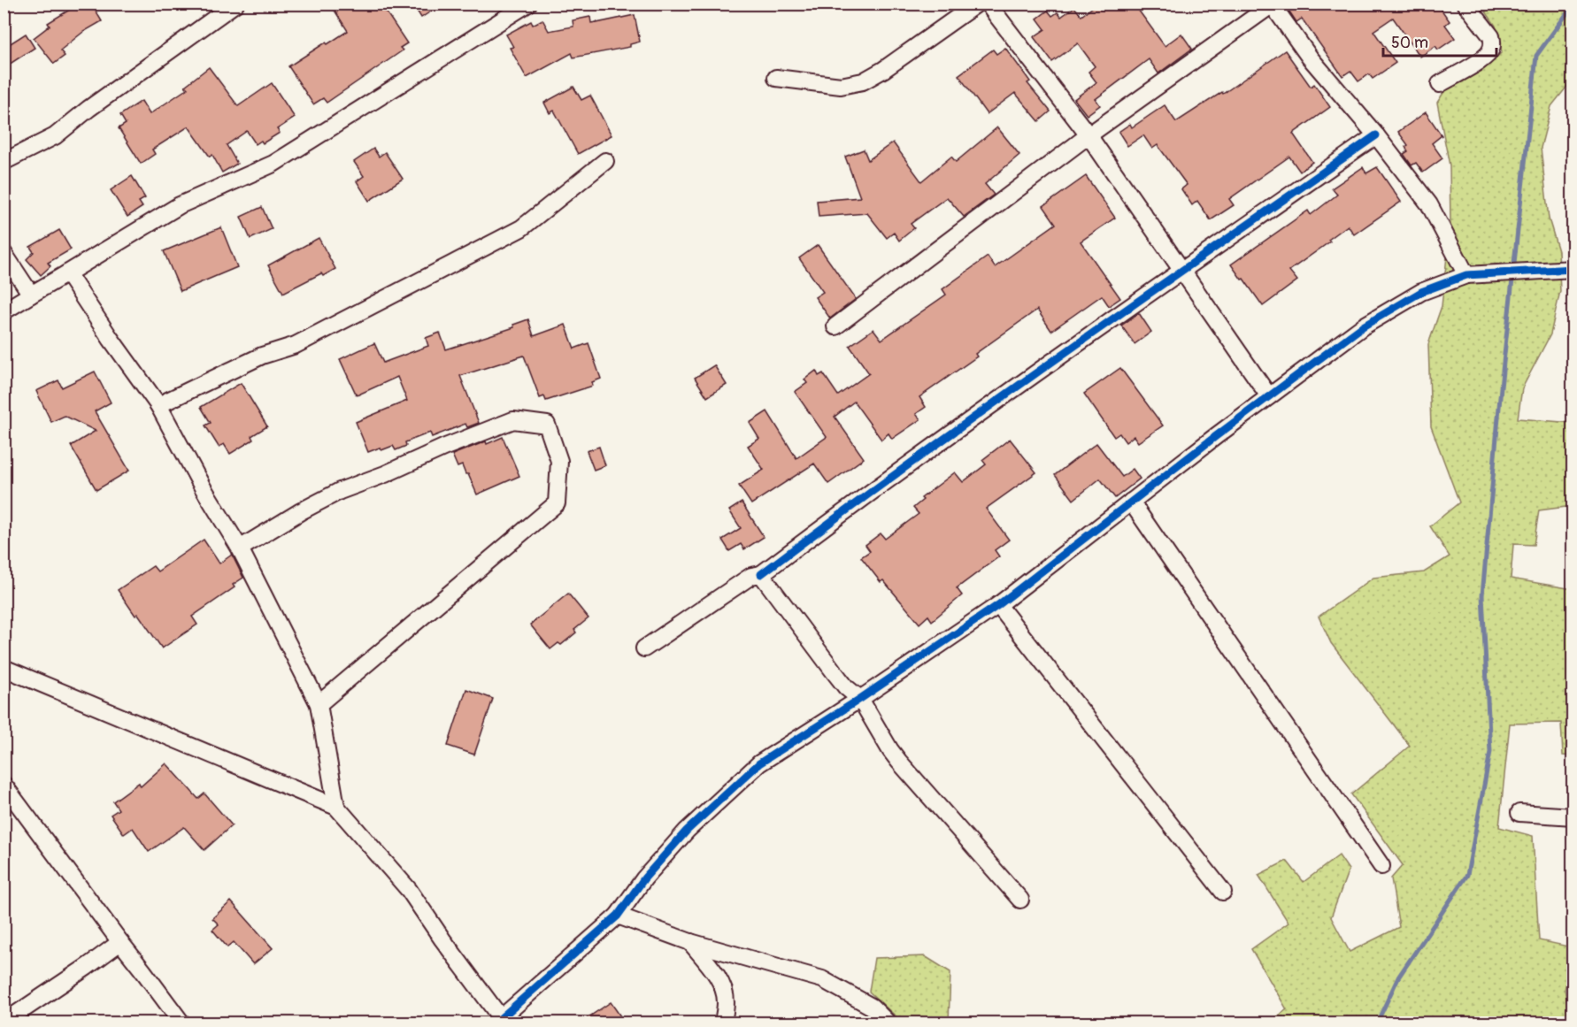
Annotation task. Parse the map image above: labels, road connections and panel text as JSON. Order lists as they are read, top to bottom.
{
  "scale_bar": "50 m"
}
